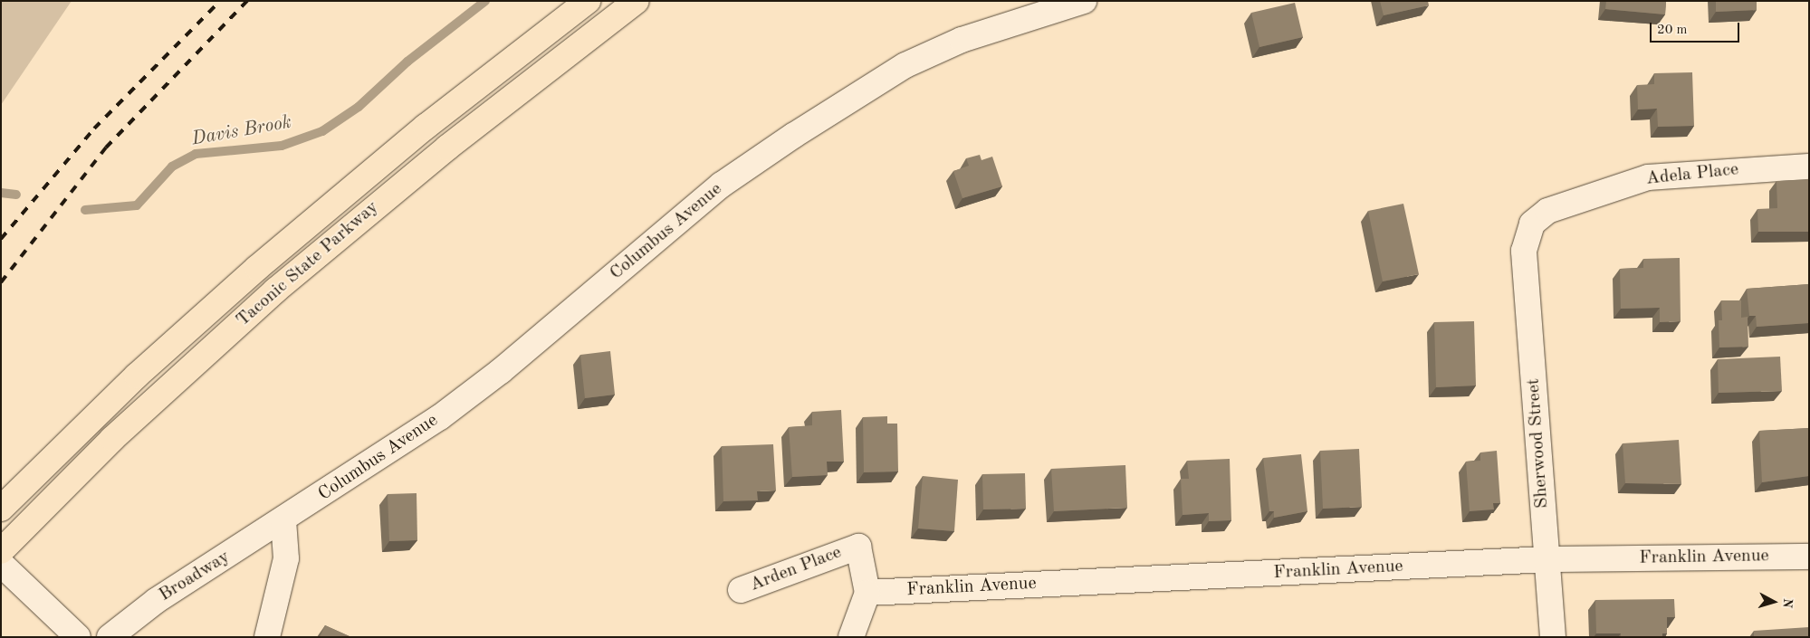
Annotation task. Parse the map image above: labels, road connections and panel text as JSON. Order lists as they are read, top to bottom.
{
  "streets": {
    "highway": ["Taconic State Parkway"],
    "street": [
      "Adela Place",
      "Columbus Avenue",
      "Sherwood Street",
      "Franklin Avenue",
      "Arden Place",
      "Broadway"
    ]
  },
  "crossings": [
    ["Adela Place", "Sherwood Street"],
    ["Columbus Avenue", "Broadway"],
    ["Sherwood Street", "Franklin Avenue"],
    ["Franklin Avenue", "Arden Place"]
  ],
  "water": ["Davis Brook"],
  "scale_bar": "20 m",
  "north": "right"
}
